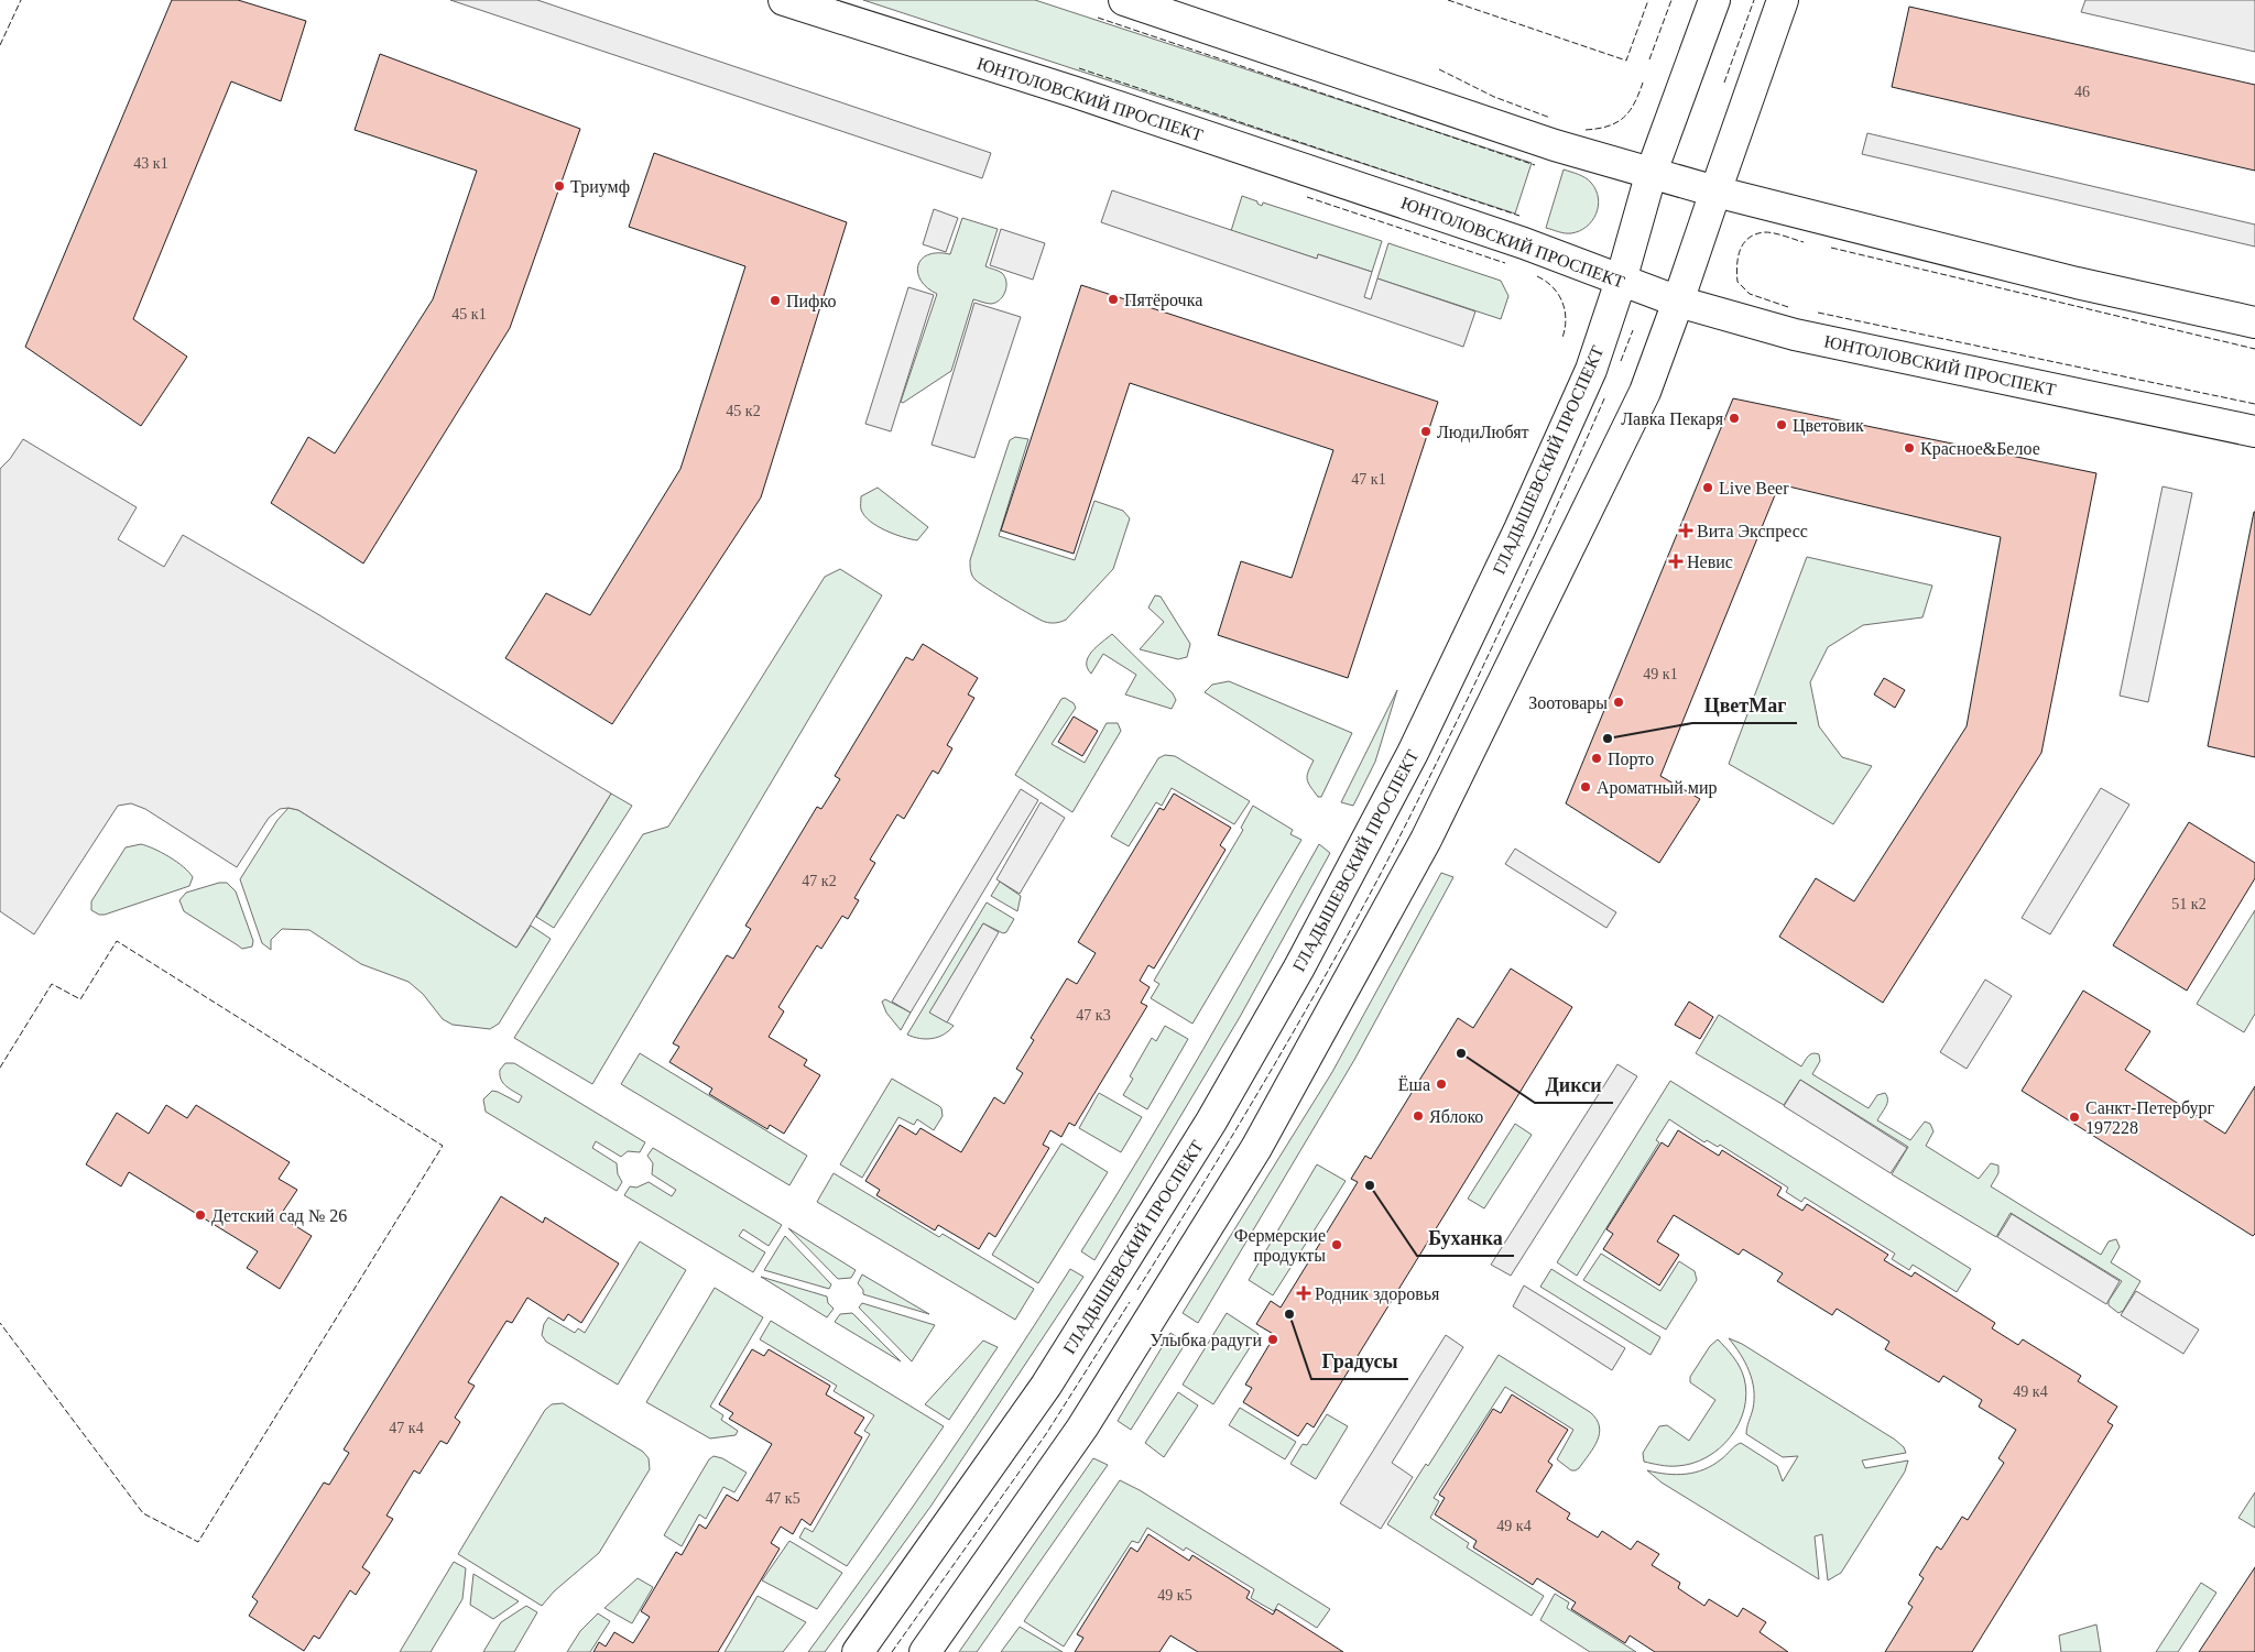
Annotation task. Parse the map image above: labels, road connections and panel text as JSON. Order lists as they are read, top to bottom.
{
  "streets": {
    "street": ["ЮНТОЛОВСКИЙ ПРОСПЕКТ", "ГЛАДЫШЕВСКИЙ ПРОСПЕКТ"]
  },
  "crossings": [
    ["ЮНТОЛОВСКИЙ ПРОСПЕКТ", "ГЛАДЫШЕВСКИЙ ПРОСПЕКТ"]
  ],
  "places": {
    "other": [
      "Триумф",
      "Пятёрочка",
      "Пифко",
      "Лавка Пекаря",
      "Цветовик",
      "ЛюдиЛюбят",
      "Красное&Белое",
      "Live Beer",
      "Зоотовары",
      "ЦветМаг",
      "Порто",
      "Ароматный мир",
      "Дикси",
      "Ёша",
      "Яблоко",
      "Санкт-Петербург 197228",
      "Буханка",
      "Детский сад № 26",
      "Фермерские продукты",
      "Градусы",
      "Улыбка радуги"
    ],
    "health": ["Вита Экспресс", "Невис", "Родник здоровья"]
  },
  "house_numbers": [
    "46",
    "43 к1",
    "45 к1",
    "45 к2",
    "47 к1",
    "49 к1",
    "47 к2",
    "51 к2",
    "47 к3",
    "49 к4",
    "47 к4",
    "47 к5",
    "49 к4",
    "49 к5"
  ]
}
